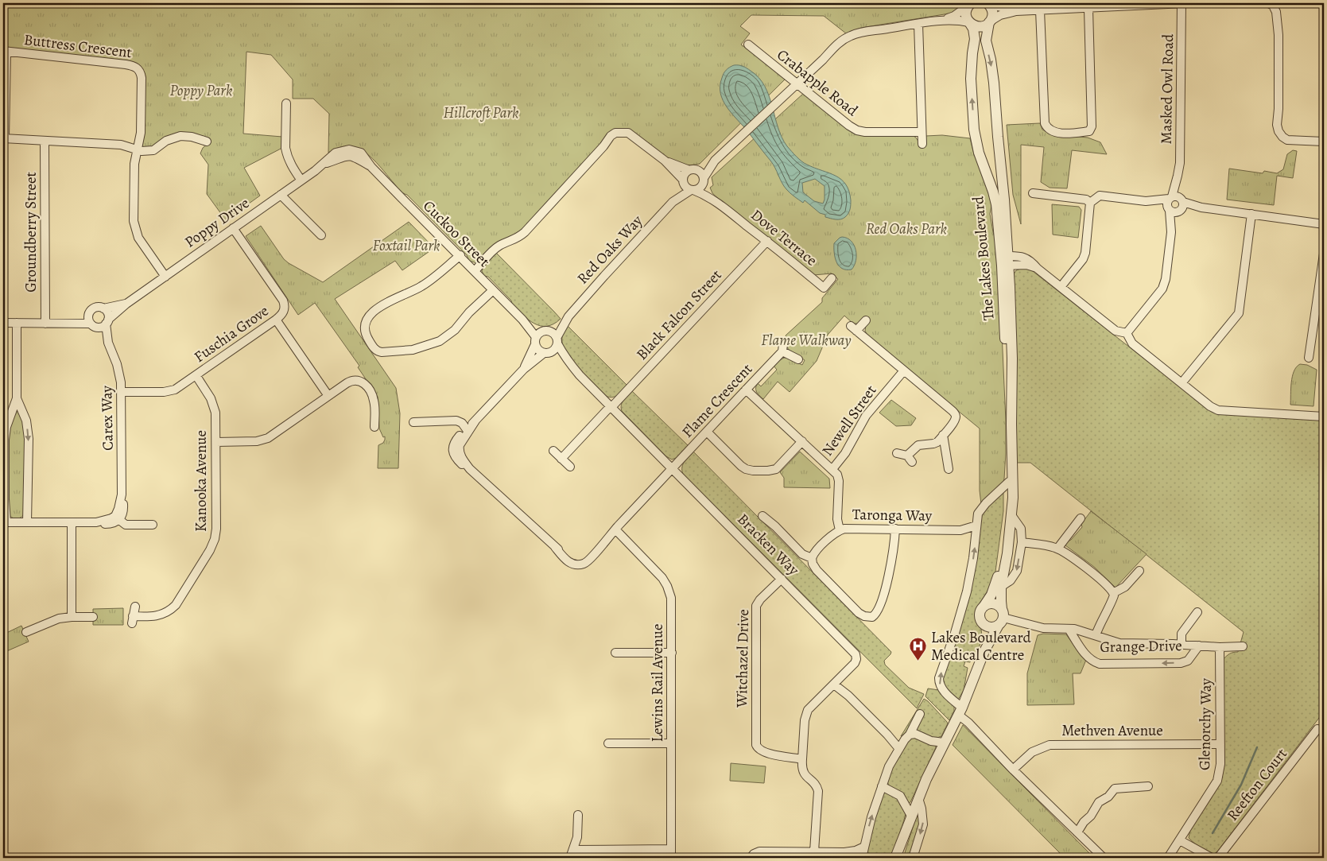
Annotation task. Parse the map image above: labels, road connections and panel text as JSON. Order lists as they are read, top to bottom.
{
  "streets": {
    "street": [
      "Buttress Crescent",
      "Crabapple Road",
      "Masked Owl Road",
      "Poppy Drive",
      "Groundberry Street",
      "Cuckoo Street",
      "Dove Terrace",
      "Red Oaks Way",
      "The Lakes Boulevard",
      "Black Falcon Street",
      "Fuschia Grove",
      "Flame Crescent",
      "Carex Way",
      "Newell Street",
      "Kanooka Avenue",
      "Taronga Way",
      "Bracken Way",
      "Grange Drive",
      "Witchazel Drive",
      "Lewins Rail Avenue",
      "Glenorchy Way",
      "Methven Avenue",
      "Reefton Court"
    ]
  },
  "crossings": [
    ["Poppy Drive", "Cuckoo Street"],
    ["Poppy Drive", "Fuschia Grove"],
    ["Poppy Drive", "Carex Way"],
    ["Cuckoo Street", "Red Oaks Way"],
    ["Cuckoo Street", "Bracken Way"],
    ["Dove Terrace", "Red Oaks Way"],
    ["Dove Terrace", "Black Falcon Street"],
    ["Red Oaks Way", "Bracken Way"],
    ["The Lakes Boulevard", "Grange Drive"],
    ["Black Falcon Street", "Bracken Way"],
    ["Fuschia Grove", "Carex Way"],
    ["Fuschia Grove", "Kanooka Avenue"],
    ["Flame Crescent", "Bracken Way"],
    ["Flame Crescent", "Lewins Rail Avenue"],
    ["Bracken Way", "Witchazel Drive"],
    ["Grange Drive", "Glenorchy Way"],
    ["Glenorchy Way", "Methven Avenue"]
  ],
  "parks": [
    "Poppy Park",
    "Hillcroft Park",
    "Red Oaks Park",
    "Foxtail Park",
    "Flame Walkway"
  ],
  "places": {
    "hospital": ["Lakes Boulevard Medical Centre"]
  }
}
